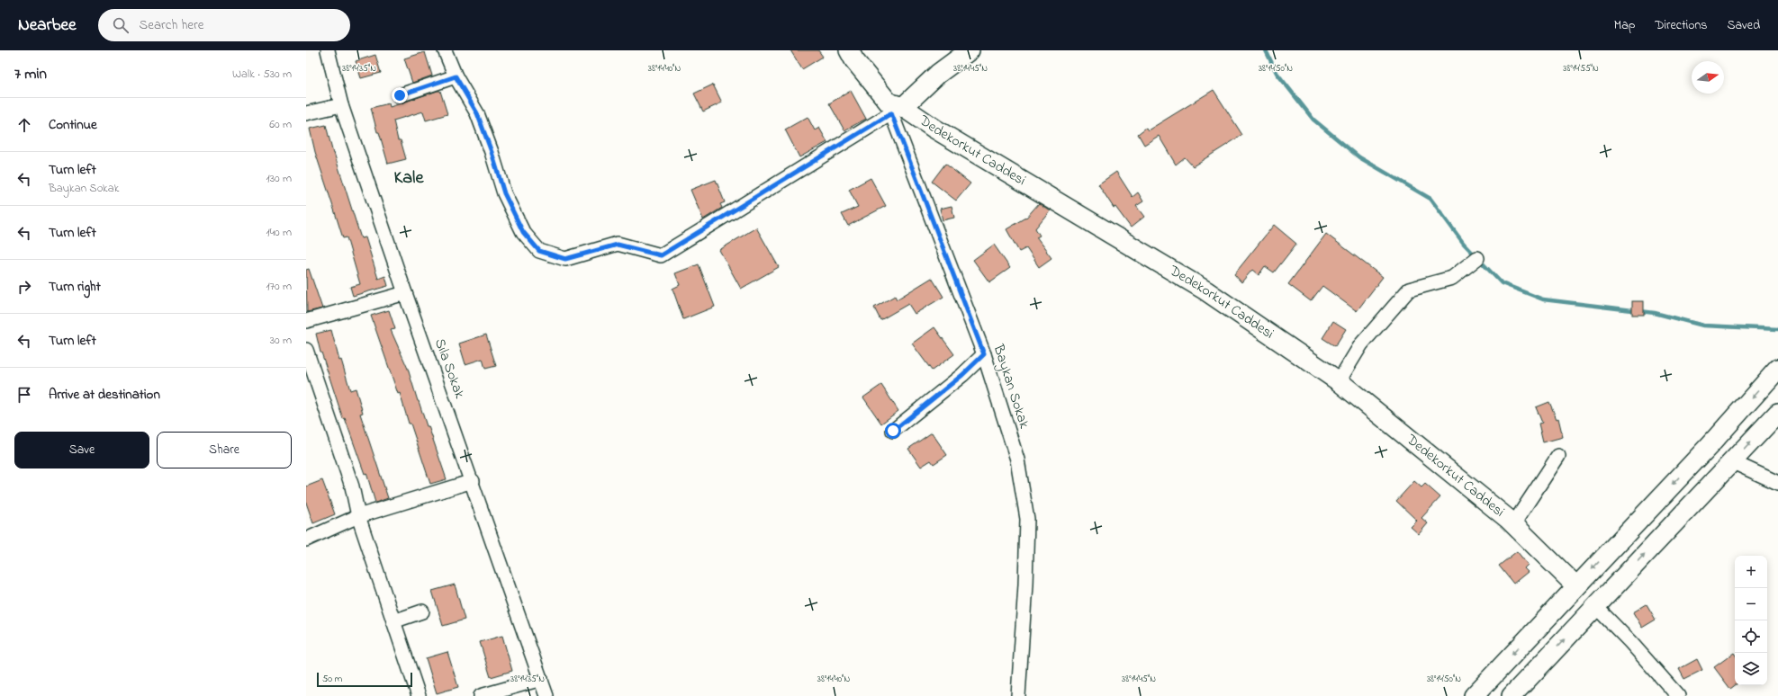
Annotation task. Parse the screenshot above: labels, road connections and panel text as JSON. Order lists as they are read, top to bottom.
{
  "streets": {
    "street": ["Dedekorkut Caddesi", "Sıla Sokak", "Baykan Sokak"]
  },
  "crossings": [
    ["Dedekorkut Caddesi", "Baykan Sokak"]
  ],
  "districts": ["Kale"],
  "scale_bar": "50 m",
  "north": "right",
  "page": {
    "header": "Nearbee",
    "search": "Search here",
    "nav": ["Map", "Directions", "Saved"],
    "heading": ["7 min", "Walk · 530 m"],
    "list": [
      ["Continue", "60 m"],
      ["Turn left", "Baykan Sokak", "130 m"],
      ["Turn left", "140 m"],
      ["Turn right", "170 m"],
      ["Turn left", "30 m"],
      "Arrive at destination"
    ],
    "buttons": ["Save", "Share"],
    "map_buttons": ["+", "−"],
    "scale": "50 m"
  },
  "coordinates": [
    "38°14'35\"N",
    "38°14'40\"N",
    "38°14'45\"N",
    "38°14'50\"N",
    "38°14'55\"N"
  ]
}
